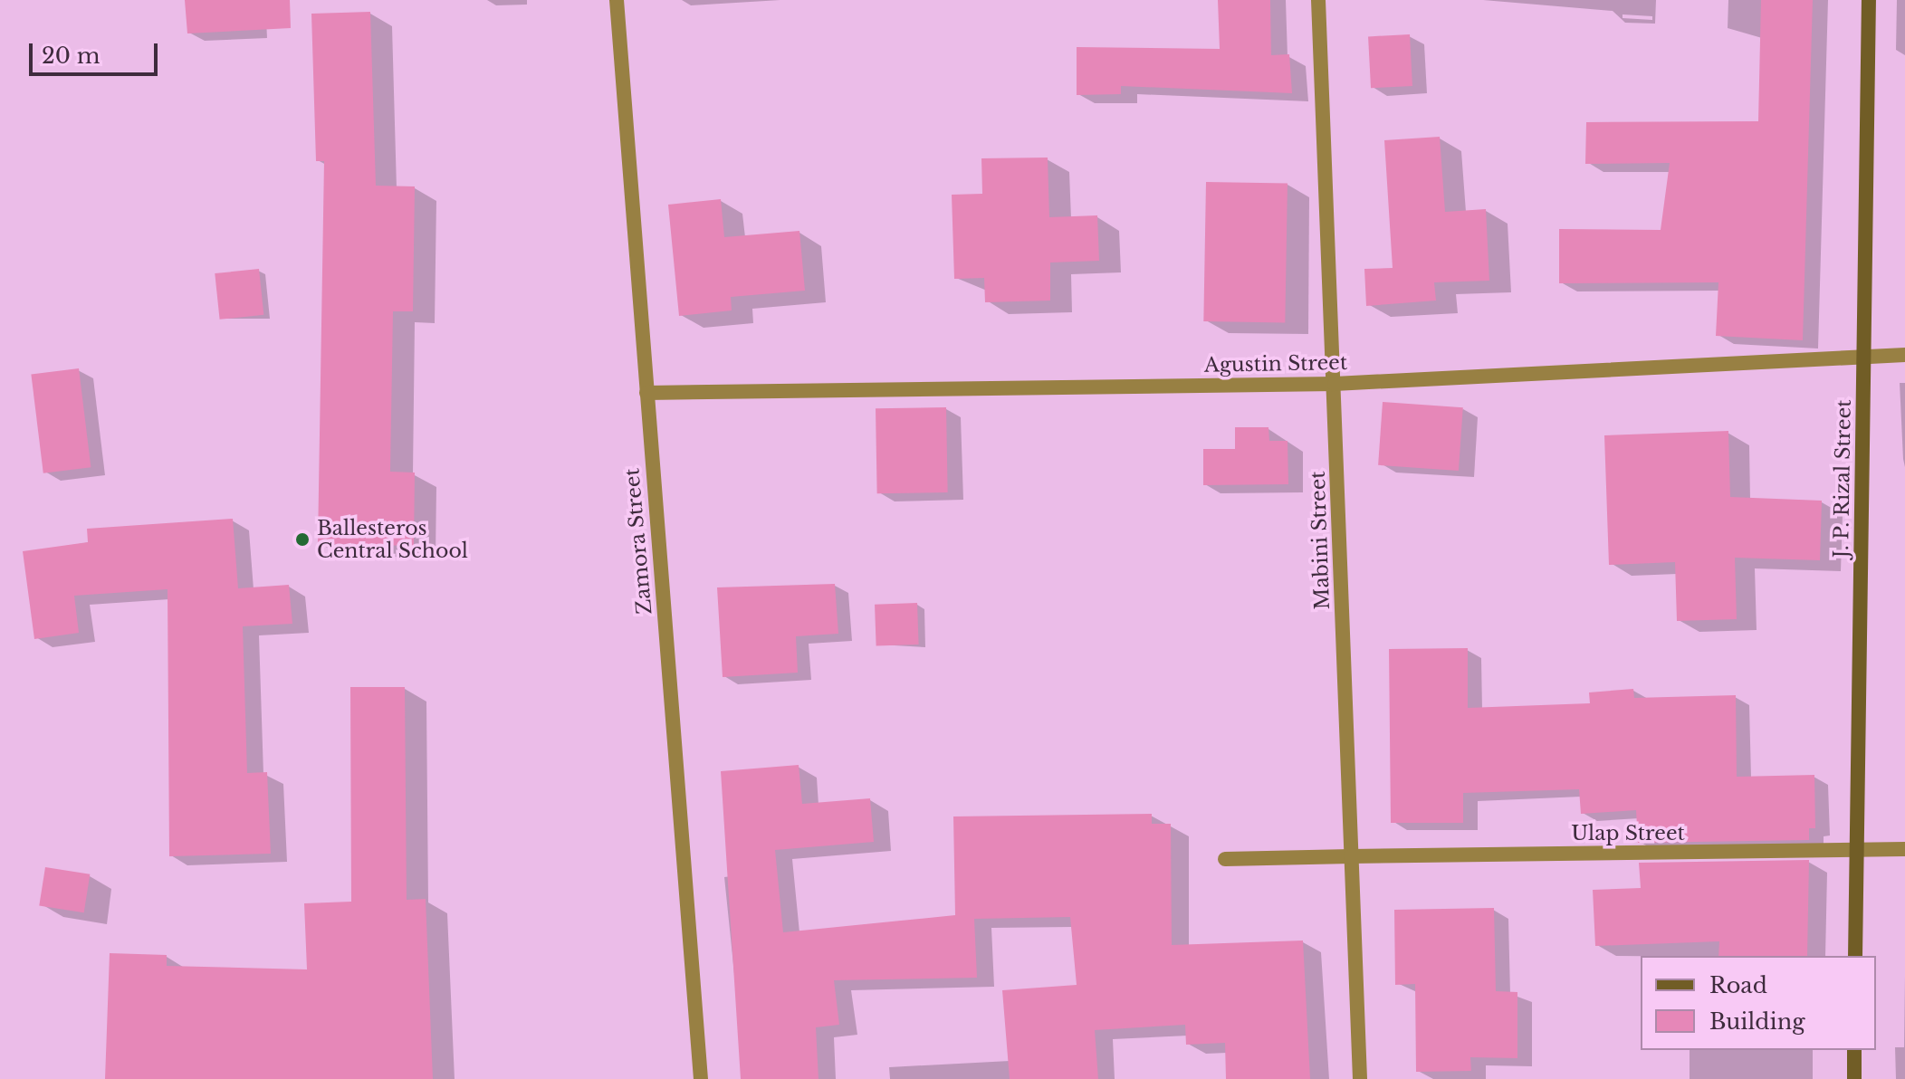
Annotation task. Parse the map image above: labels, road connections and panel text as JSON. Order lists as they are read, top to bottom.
{
  "streets": {
    "main road": ["J. P. Rizal Street"],
    "street": [
      "Agustin Street",
      "Mabini Street",
      "Zamora Street",
      "Ulap Street"
    ]
  },
  "crossings": [
    ["Agustin Street", "J. P. Rizal Street"],
    ["Agustin Street", "Mabini Street"],
    ["Agustin Street", "Zamora Street"],
    ["J. P. Rizal Street", "Ulap Street"],
    ["Mabini Street", "Ulap Street"]
  ],
  "places": ["Ballesteros Central School"],
  "legend": ["Road", "Building"],
  "scale_bar": "20 m"
}
